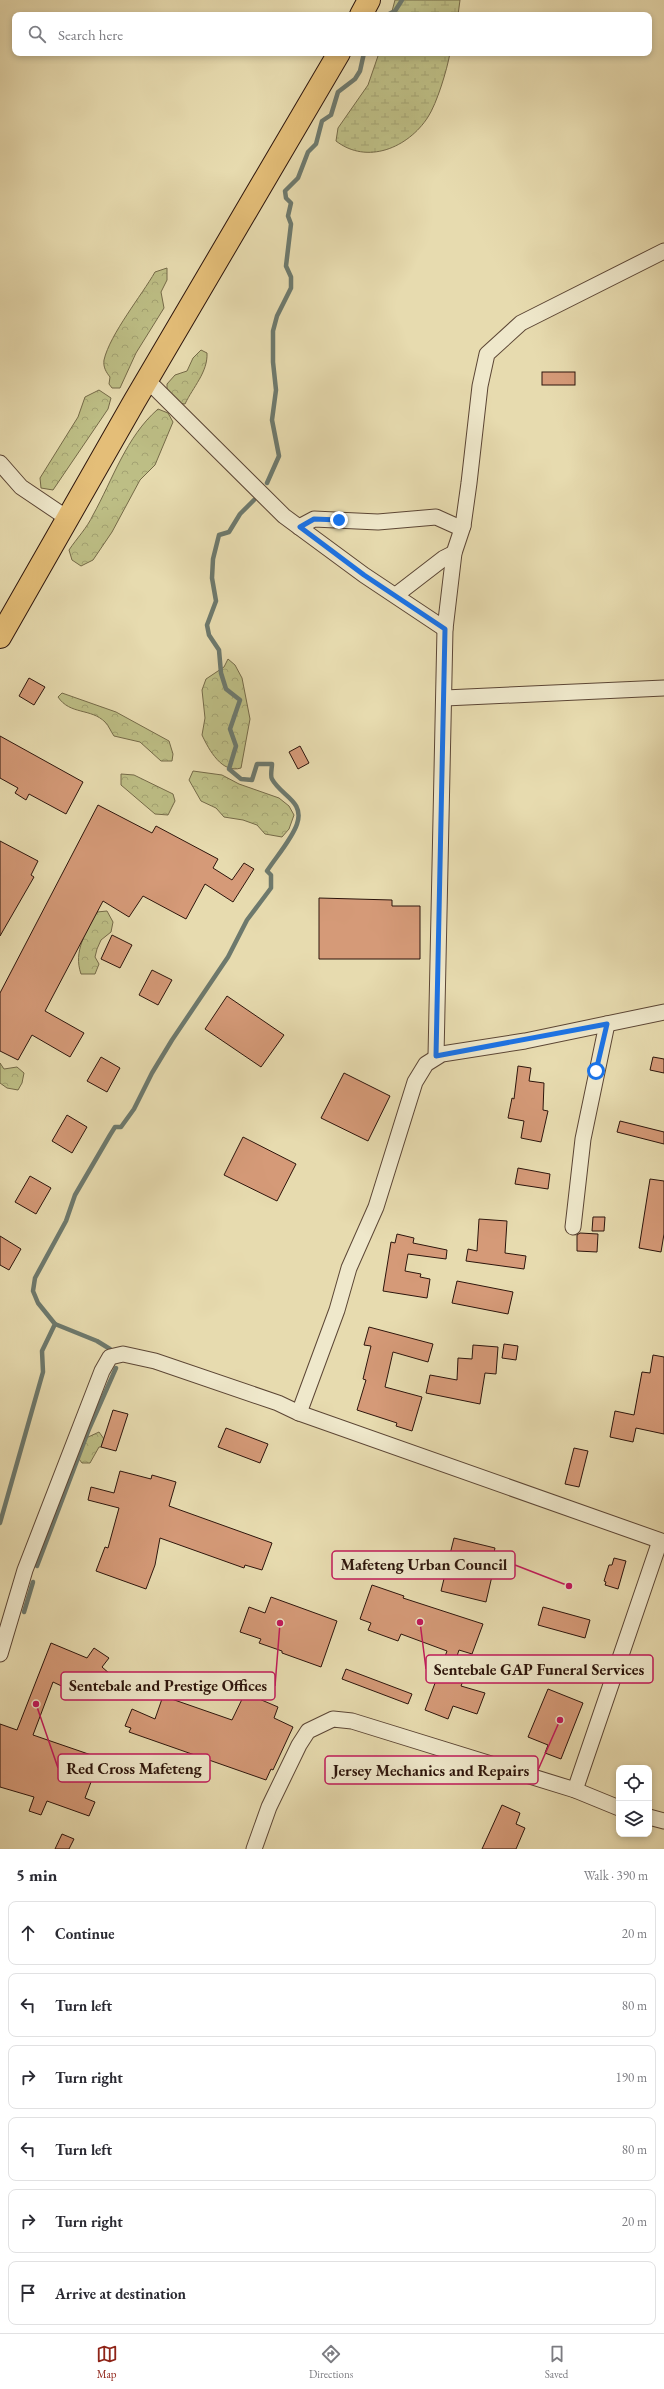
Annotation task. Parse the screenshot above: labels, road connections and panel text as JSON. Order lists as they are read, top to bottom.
{
  "places": [
    "Mafeteng Urban Council",
    "Sentebale GAP Funeral Services",
    "Sentebale and Prestige Offices",
    "Red Cross Mafeteng",
    "Jersey Mechanics and Repairs"
  ],
  "page": {
    "search": "Search here",
    "heading": ["5 min", "Walk · 390 m"],
    "list": [
      ["Continue", "20 m"],
      ["Turn left", "80 m"],
      ["Turn right", "190 m"],
      ["Turn left", "80 m"],
      ["Turn right", "20 m"],
      "Arrive at destination"
    ],
    "nav": ["Map", "Directions", "Saved"]
  }
}
